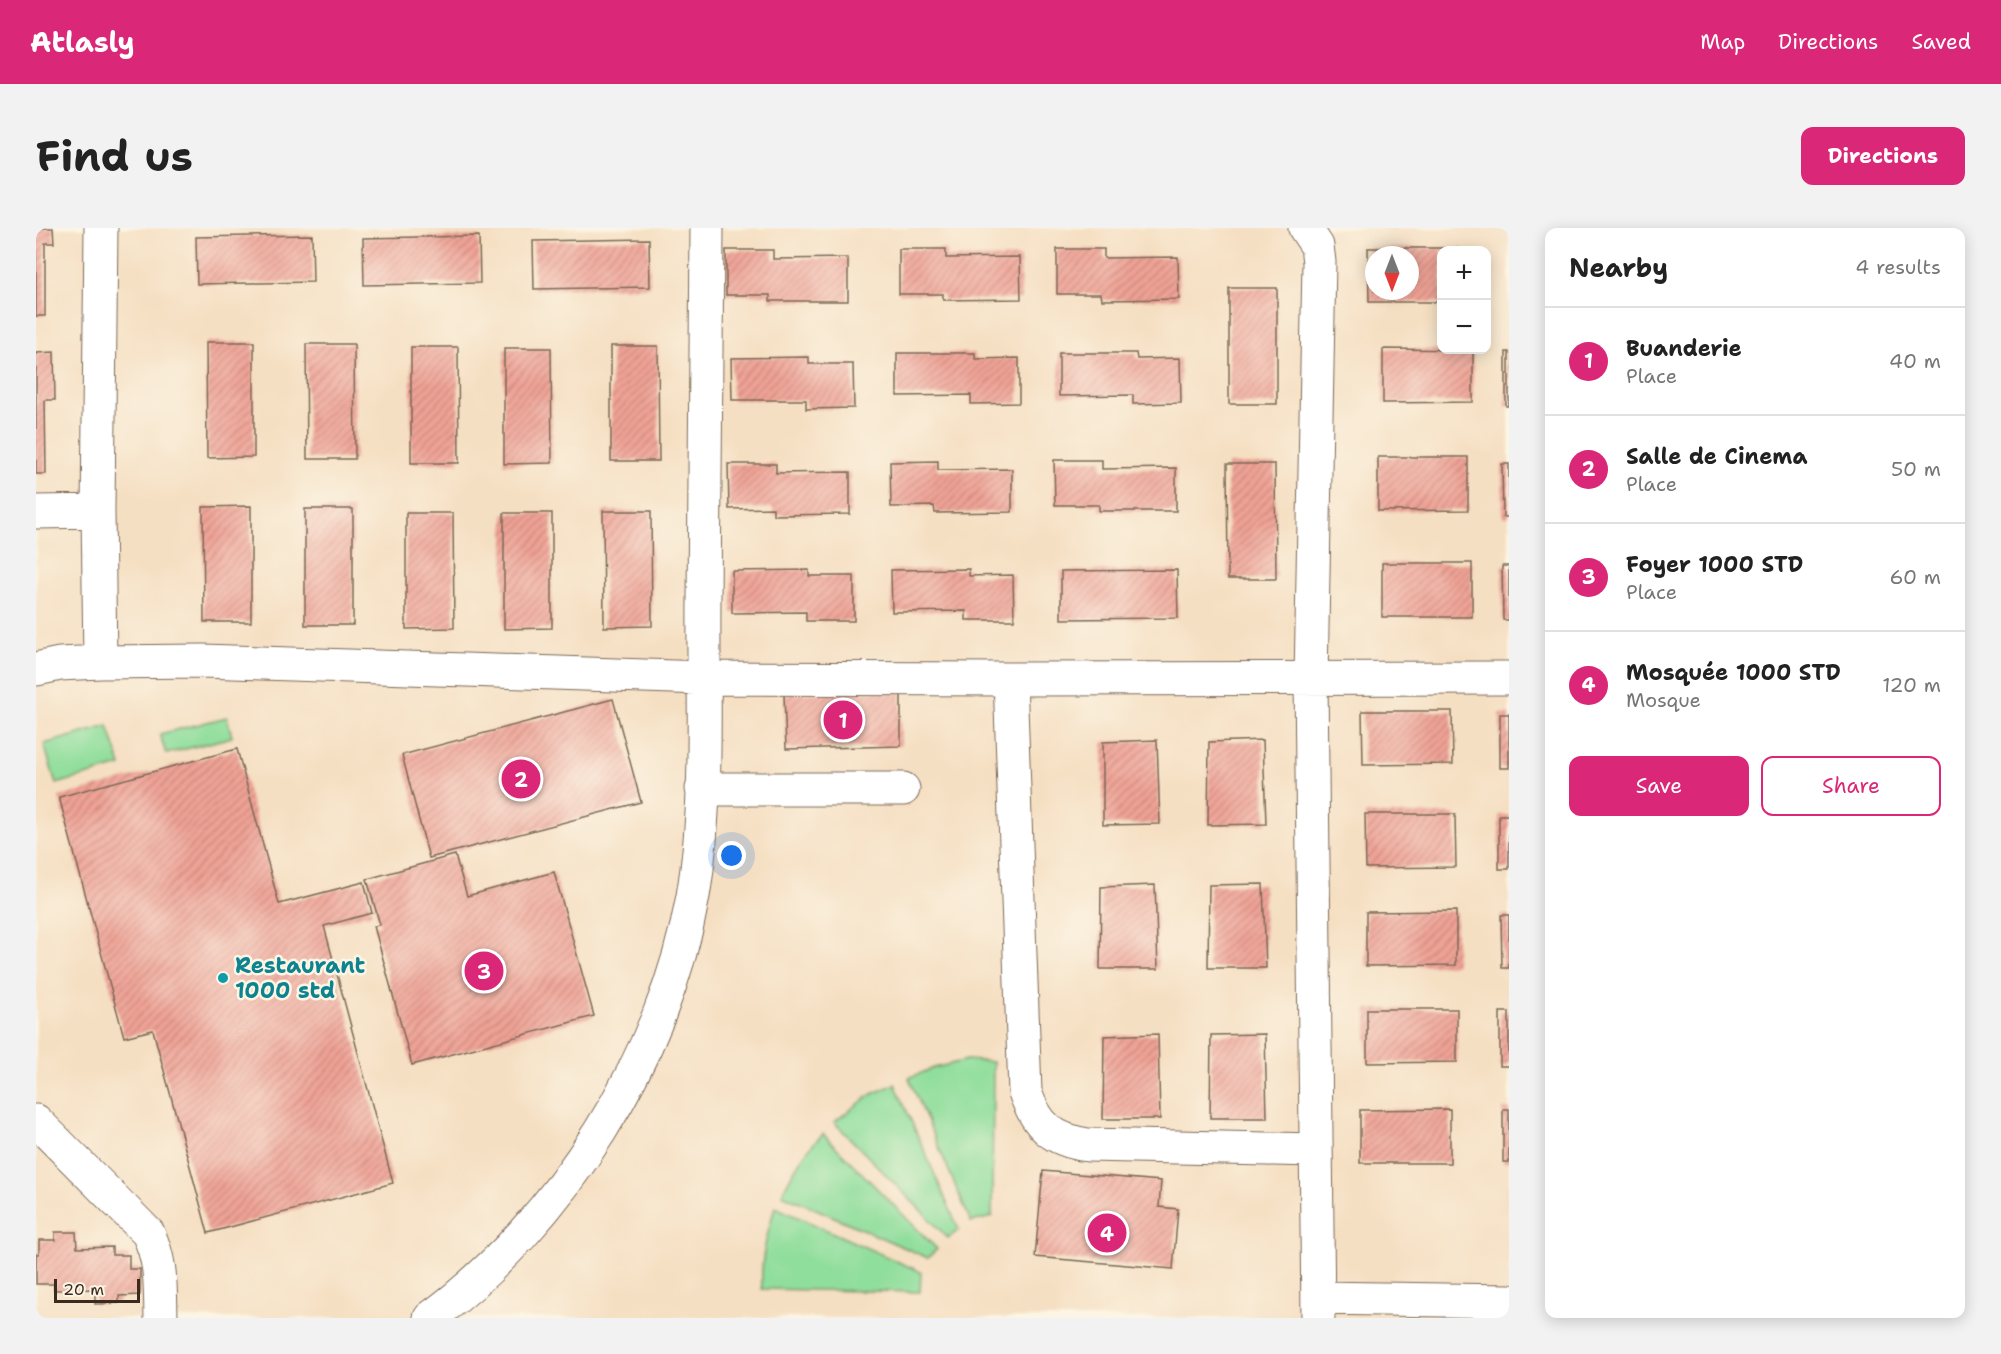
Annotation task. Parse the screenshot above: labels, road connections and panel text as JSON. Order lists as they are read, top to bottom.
{
  "places": ["Restaurant 1000 std"],
  "scale_bar": "20 m",
  "north": "bottom",
  "page": {
    "header": "Atlasly",
    "nav": ["Map", "Directions", "Saved"],
    "buttons": [
      "Directions",
      ["Save", "Share"]
    ],
    "title": "Find us",
    "heading": ["Nearby", "4 results"],
    "map_buttons": ["+", "−"],
    "list": [
      {
        "mark": "1",
        "name": "Buanderie",
        "note": "Place",
        "value": "40 m"
      },
      {
        "mark": "2",
        "name": "Salle de Cinema",
        "note": "Place",
        "value": "50 m"
      },
      {
        "mark": "3",
        "name": "Foyer 1000 STD",
        "note": "Place",
        "value": "60 m"
      },
      {
        "mark": "4",
        "name": "Mosquée 1000 STD",
        "note": "Mosque",
        "value": "120 m"
      }
    ],
    "pins": [
      "1",
      "2",
      "3",
      "4"
    ],
    "scale": "20 m"
  }
}
